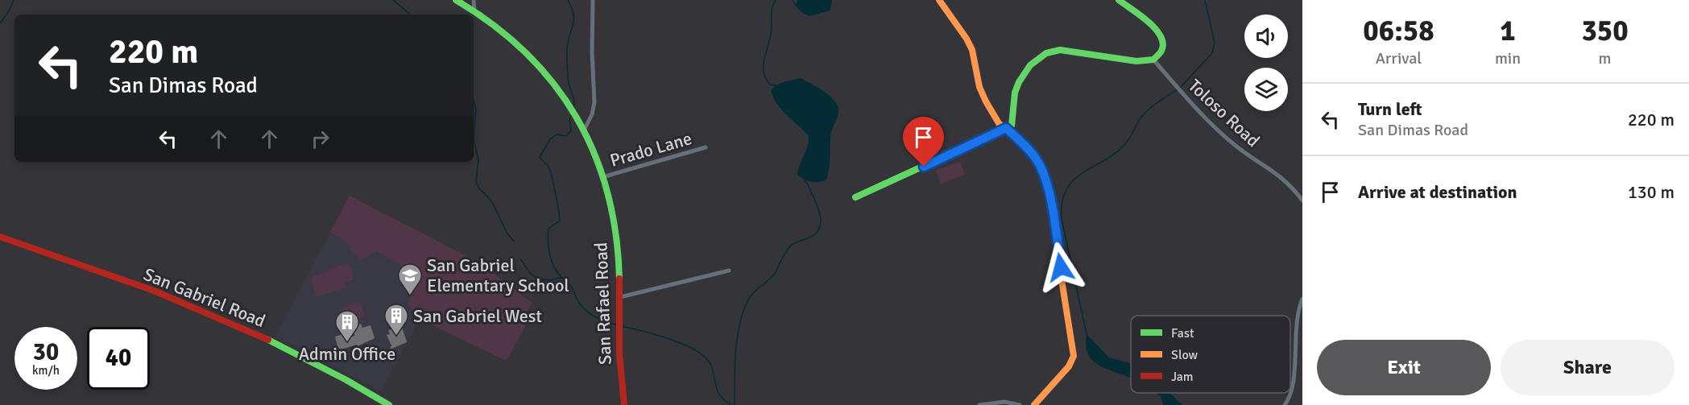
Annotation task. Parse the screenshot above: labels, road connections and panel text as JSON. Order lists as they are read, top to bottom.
{
  "streets": {
    "street": [
      "Toloso Road",
      "Prado Lane",
      "San Gabriel Road",
      "San Rafael Road"
    ]
  },
  "crossings": [
    ["Prado Lane", "San Rafael Road"]
  ],
  "places": {
    "school or university": ["San Gabriel Elementary School"],
    "building": ["San Gabriel West", "Admin Office"]
  },
  "legend": ["Fast", "Slow", "Jam"],
  "page": {
    "eta": [
      "06:58",
      "Arrival",
      "1",
      "min",
      "350",
      "m"
    ],
    "turn": ["220 m", "San Dimas Road"],
    "list": [
      {
        "name": "Turn left",
        "note": "San Dimas Road",
        "value": "220 m"
      },
      {
        "name": "Arrive at destination",
        "value": "130 m"
      }
    ],
    "speed": "30 km/h",
    "limit": "40",
    "buttons": ["Exit", "Share"]
  }
}
